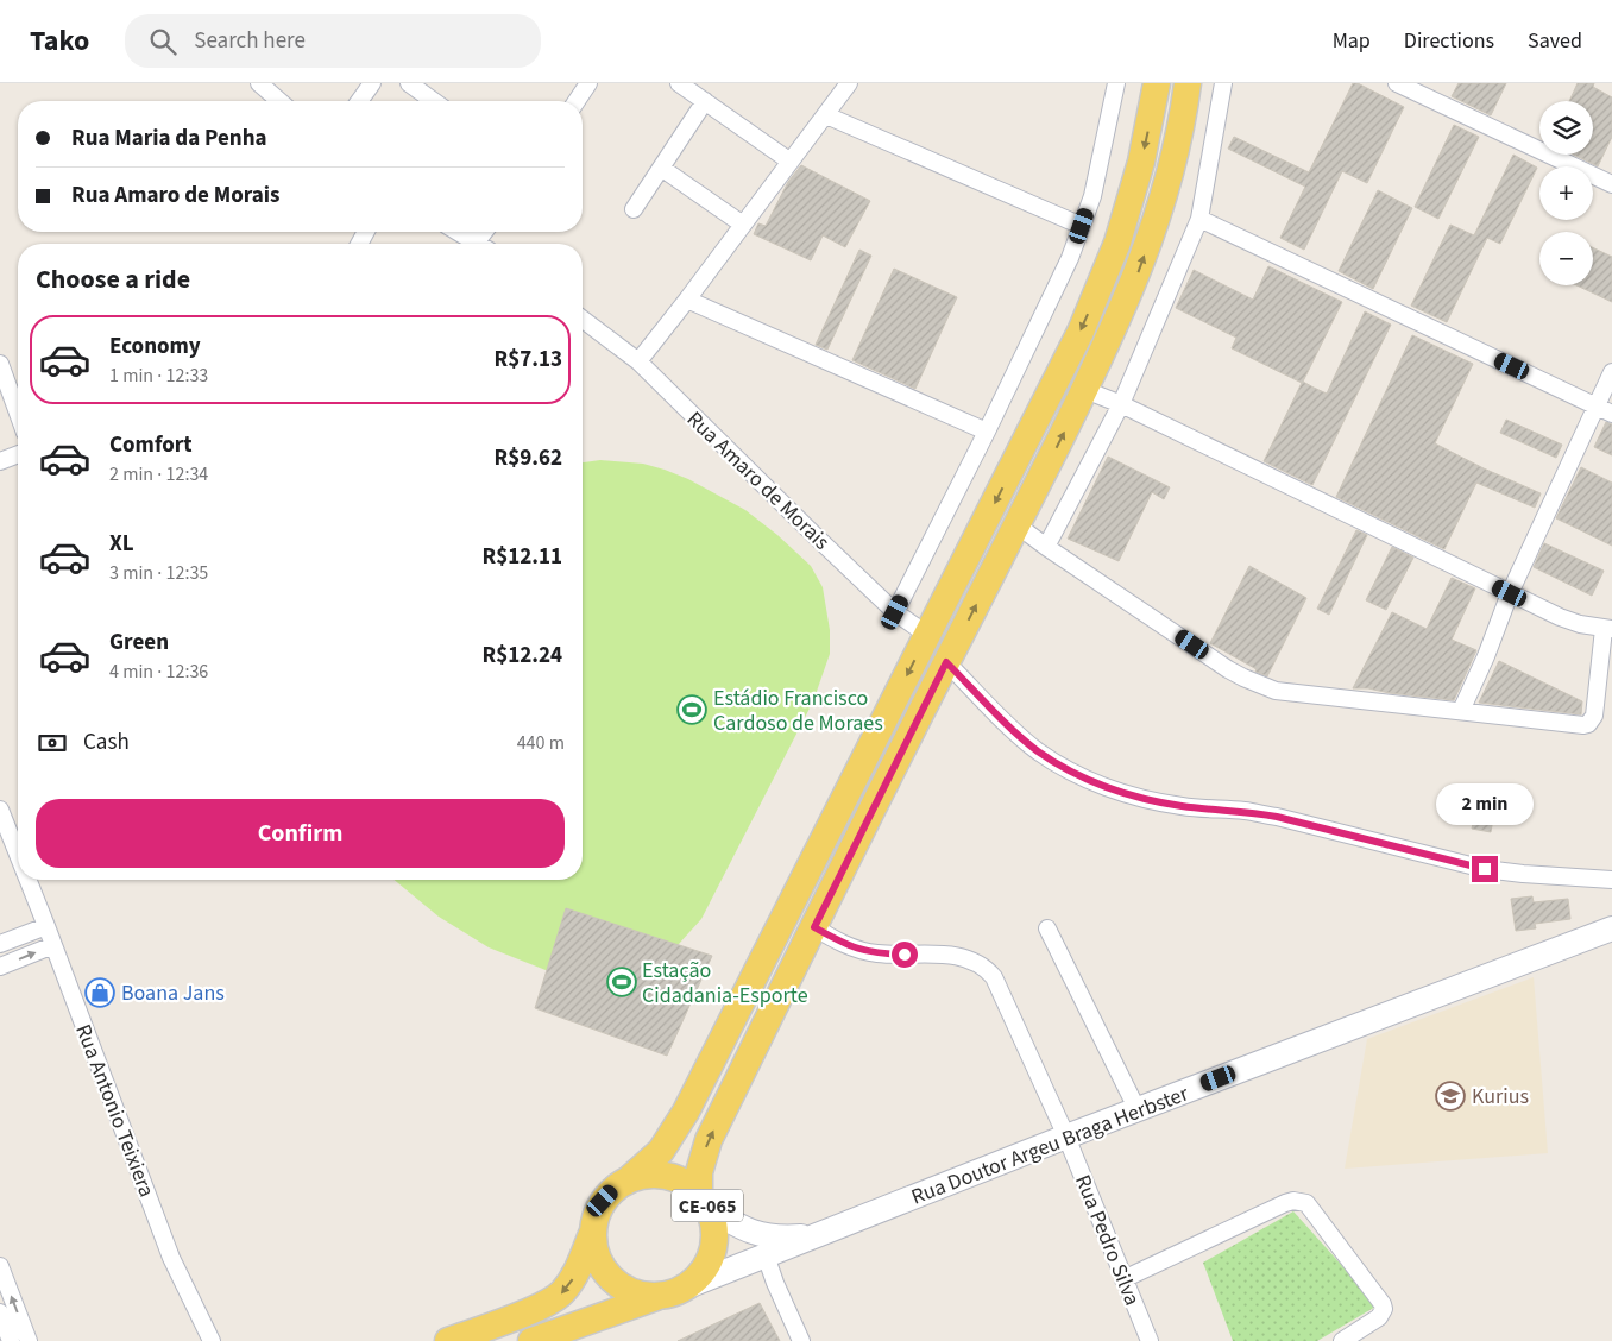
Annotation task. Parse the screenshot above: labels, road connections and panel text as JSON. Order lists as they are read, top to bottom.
{
  "streets": {
    "main road": ["CE-065"],
    "street": [
      "Rua Amaro de Morais",
      "Rua Antonio Teixiera",
      "Rua Doutor Argeu Braga Herbster",
      "Rua Pedro Silva"
    ]
  },
  "crossings": [
    ["Rua Doutor Argeu Braga Herbster", "CE-065"],
    ["Rua Doutor Argeu Braga Herbster", "Rua Pedro Silva"],
    ["CE-065", "Rua Pedro Silva"]
  ],
  "places": {
    "sports": ["Estádio Francisco Cardoso de Moraes", "Estação Cidadania-Esporte"],
    "shop": ["Boana Jans"],
    "school or university": ["Kurius"]
  },
  "page": {
    "header": "Tako",
    "search": "Search here",
    "nav": ["Map", "Directions", "Saved"],
    "map_buttons": ["+", "−"],
    "banner": ["Rua Maria da Penha", "Rua Amaro de Morais"],
    "heading": "Choose a ride",
    "list": [
      {
        "name": "Economy",
        "note": "1 min · 12:33",
        "value": "R$7.13"
      },
      {
        "name": "Comfort",
        "note": "2 min · 12:34",
        "value": "R$9.62"
      },
      {
        "name": "XL",
        "note": "3 min · 12:35",
        "value": "R$12.11"
      },
      {
        "name": "Green",
        "note": "4 min · 12:36",
        "value": "R$12.24"
      }
    ],
    "pay": ["Cash", "440 m"],
    "bubble": "2 min",
    "buttons": "Confirm"
  }
}
